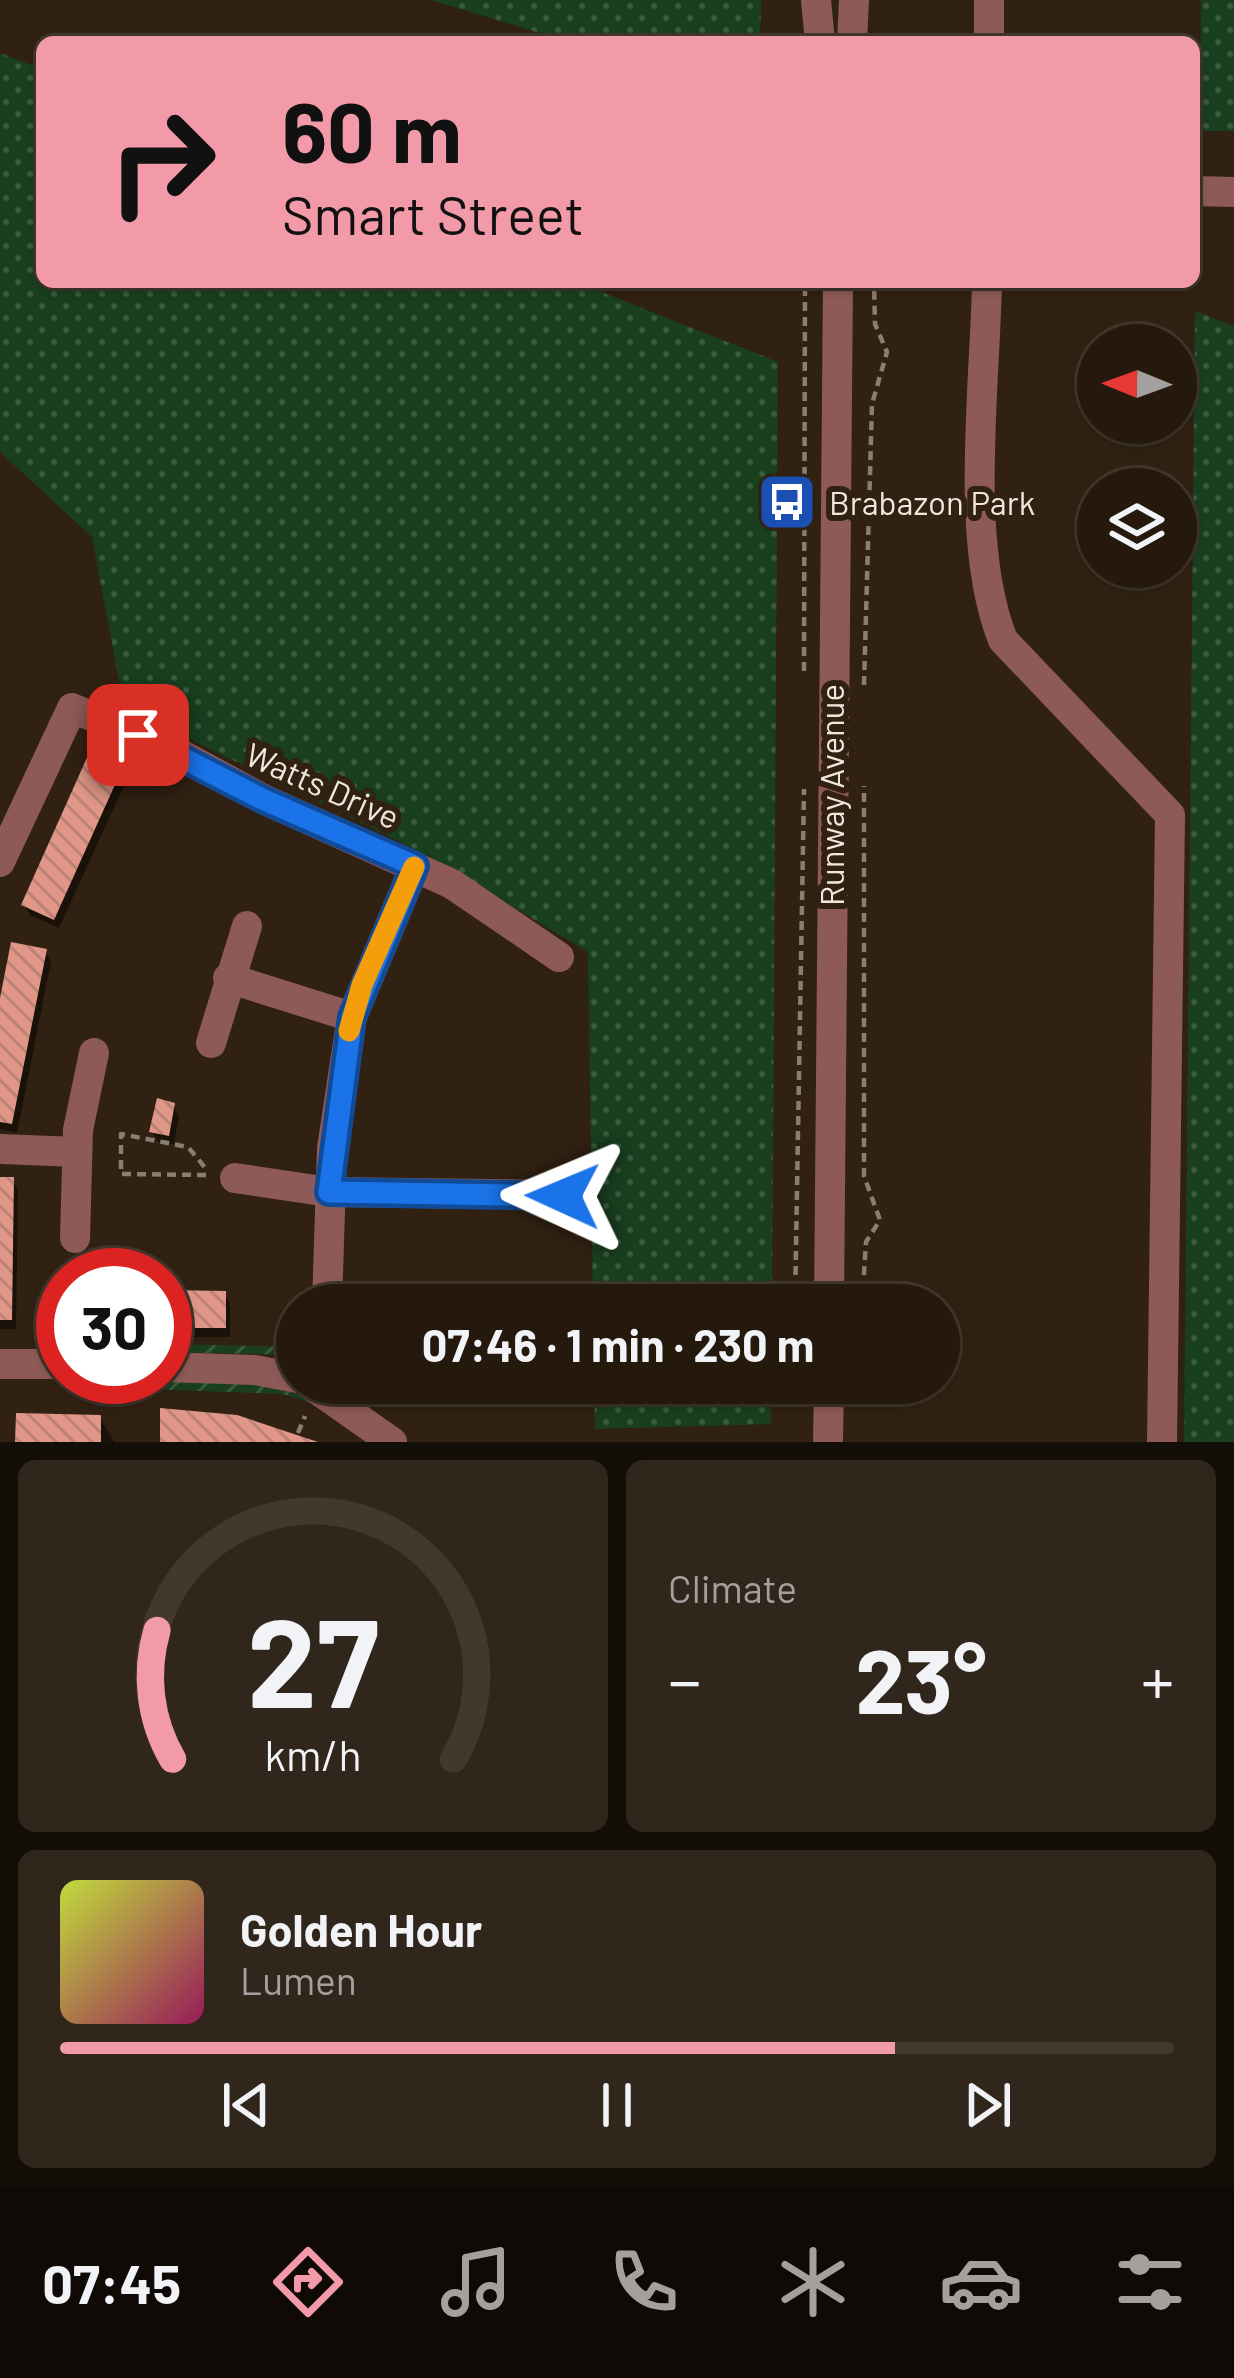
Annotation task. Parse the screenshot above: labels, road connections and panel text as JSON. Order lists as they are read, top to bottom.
{
  "streets": {
    "street": ["Watts Drive", "Runway Avenue"]
  },
  "places": {
    "bus stop": ["Brabazon Park"]
  },
  "north": "left",
  "page": {
    "turn": ["60 m", "Smart Street"],
    "limit": "30",
    "trip": "07:46 · 1 min · 230 m",
    "tile": "Climate",
    "heat": ["−", "23°", "+"],
    "song": ["Golden Hour", "Lumen"],
    "tabs": "07:45",
    "gauge": ["27", "km/h"]
  }
}
